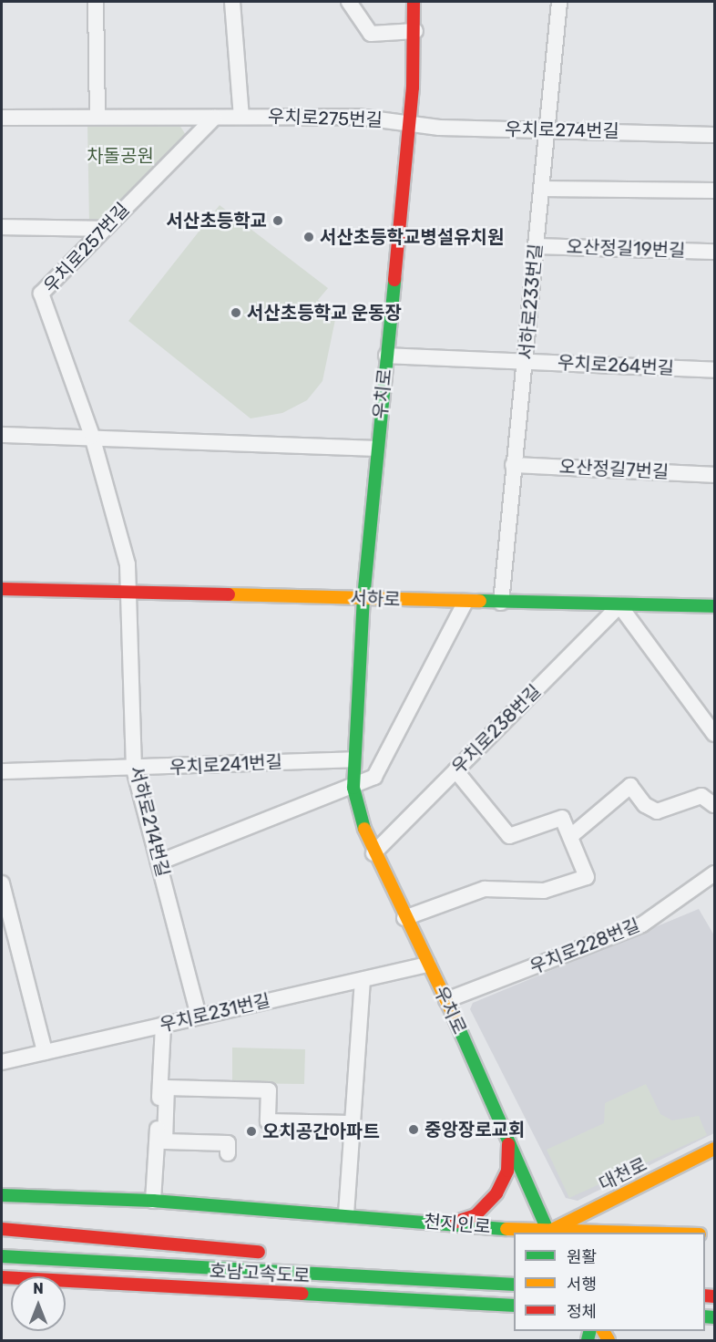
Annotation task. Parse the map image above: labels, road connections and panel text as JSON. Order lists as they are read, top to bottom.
{
  "streets": {
    "main road": [
      "우치로",
      "서하로",
      "대천로",
      "천지인로",
      "호남고속도로"
    ],
    "street": [
      "우치로275번길",
      "우치로274번길",
      "우치로257번길",
      "오산정길19번길",
      "서하로233번길",
      "우치로264번길",
      "오산정길7번길",
      "우치로238번길",
      "우치로241번길",
      "서하로214번길",
      "우치로228번길",
      "우치로231번길"
    ]
  },
  "crossings": [
    ["우치로275번길", "우치로274번길"],
    ["우치로275번길", "우치로257번길"],
    ["우치로275번길", "우치로"],
    ["우치로274번길", "서하로233번길"],
    ["우치로274번길", "우치로"],
    ["오산정길19번길", "서하로233번길"],
    ["서하로233번길", "우치로264번길"],
    ["서하로233번길", "오산정길7번길"],
    ["서하로233번길", "서하로"],
    ["우치로264번길", "우치로"],
    ["우치로", "서하로"],
    ["우치로", "우치로238번길"],
    ["우치로", "우치로241번길"],
    ["우치로", "우치로228번길"],
    ["우치로", "우치로231번길"],
    ["우치로", "대천로"],
    ["우치로", "천지인로"],
    ["서하로", "우치로238번길"],
    ["서하로", "서하로214번길"],
    ["우치로241번길", "서하로214번길"],
    ["서하로214번길", "우치로231번길"],
    ["대천로", "천지인로"]
  ],
  "parks": ["차돌공원"],
  "places": [
    "서산초등학교",
    "서산초등학교병설유치원",
    "서산초등학교 운동장",
    "중앙장로교회",
    "오치공간아파트"
  ],
  "legend": ["원활", "서행", "정체"],
  "north": "top"
}
